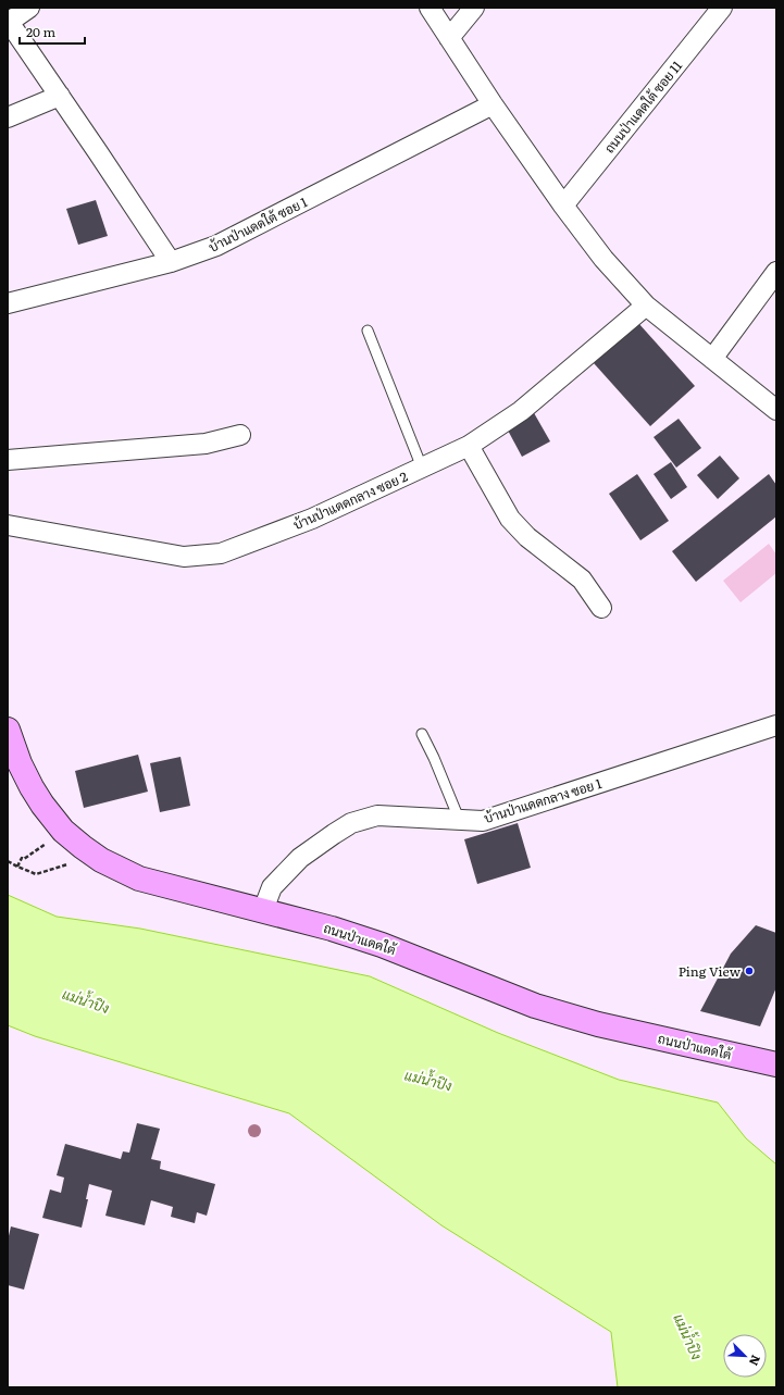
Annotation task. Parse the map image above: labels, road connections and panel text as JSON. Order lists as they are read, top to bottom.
{
  "streets": {
    "street": [
      "ถนนป่าแดดใต้ ซอย 11",
      "บ้านป่าแดดใต้ ซอย 1",
      "บ้านป่าแดดกลาง ซอย 2",
      "บ้านป่าแดดกลาง ซอย 1",
      "ถนนป่าแดดใต้"
    ]
  },
  "crossings": [
    ["บ้านป่าแดดกลาง ซอย 1", "ถนนป่าแดดใต้"]
  ],
  "water": ["แม่น้ำปิง"],
  "places": ["Ping View"],
  "scale_bar": "20 m",
  "north": "bottom right"
}
